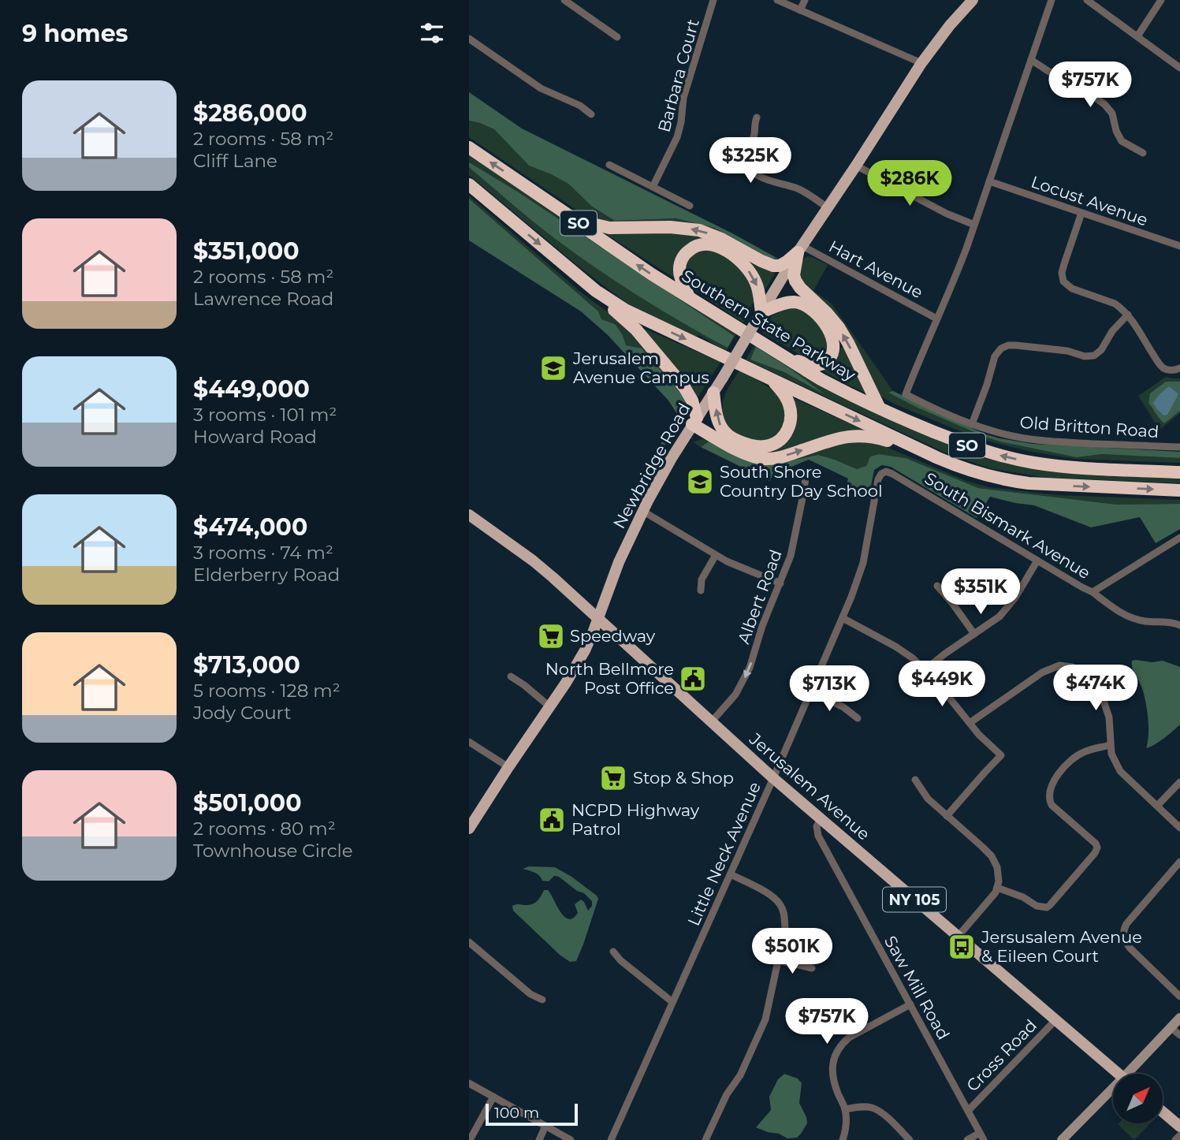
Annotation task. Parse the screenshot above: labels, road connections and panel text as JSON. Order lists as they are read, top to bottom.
{
  "streets": {
    "highway": ["SO", "Southern State Parkway"],
    "main road": ["Newbridge Road", "Jerusalem Avenue", "NY 105"],
    "street": [
      "Barbara Court",
      "Locust Avenue",
      "Hart Avenue",
      "Old Britton Road",
      "South Bismark Avenue",
      "Albert Road",
      "Little Neck Avenue",
      "Saw Mill Road",
      "Cross Road"
    ]
  },
  "crossings": [
    ["Hart Avenue", "Old Britton Road"],
    ["Hart Avenue", "Newbridge Road"],
    ["Newbridge Road", "Jerusalem Avenue"],
    ["South Bismark Avenue", "Little Neck Avenue"],
    ["Albert Road", "Jerusalem Avenue"],
    ["Jerusalem Avenue", "Little Neck Avenue"],
    ["Jerusalem Avenue", "Saw Mill Road"],
    ["Jerusalem Avenue", "Cross Road"],
    ["Saw Mill Road", "Cross Road"]
  ],
  "one_way": ["Albert Road"],
  "places": {
    "school or university": ["Jerusalem Avenue Campus", "South Shore Country Day School"],
    "supermarket": ["Speedway", "Stop & Shop"],
    "public building": ["North Bellmore Post Office", "NCPD Highway Patrol"],
    "bus stop": ["Jersusalem Avenue & Eileen Court"]
  },
  "scale_bar": "100 m",
  "north": "top right",
  "page": {
    "heading": "9 homes",
    "price": [
      "$757K",
      "$325K",
      "$286K",
      "$351K",
      "$449K",
      "$474K",
      "$713K",
      "$501K",
      "$757K"
    ],
    "list": [
      {
        "name": "$286,000",
        "note": "2 rooms · 58 m² · Cliff Lane"
      },
      {
        "name": "$351,000",
        "note": "2 rooms · 58 m² · Lawrence Road"
      },
      {
        "name": "$449,000",
        "note": "3 rooms · 101 m² · Howard Road"
      },
      {
        "name": "$474,000",
        "note": "3 rooms · 74 m² · Elderberry Road"
      },
      {
        "name": "$713,000",
        "note": "5 rooms · 128 m² · Jody Court"
      },
      {
        "name": "$501,000",
        "note": "2 rooms · 80 m² · Townhouse Circle"
      }
    ],
    "scale": "100 m"
  }
}
